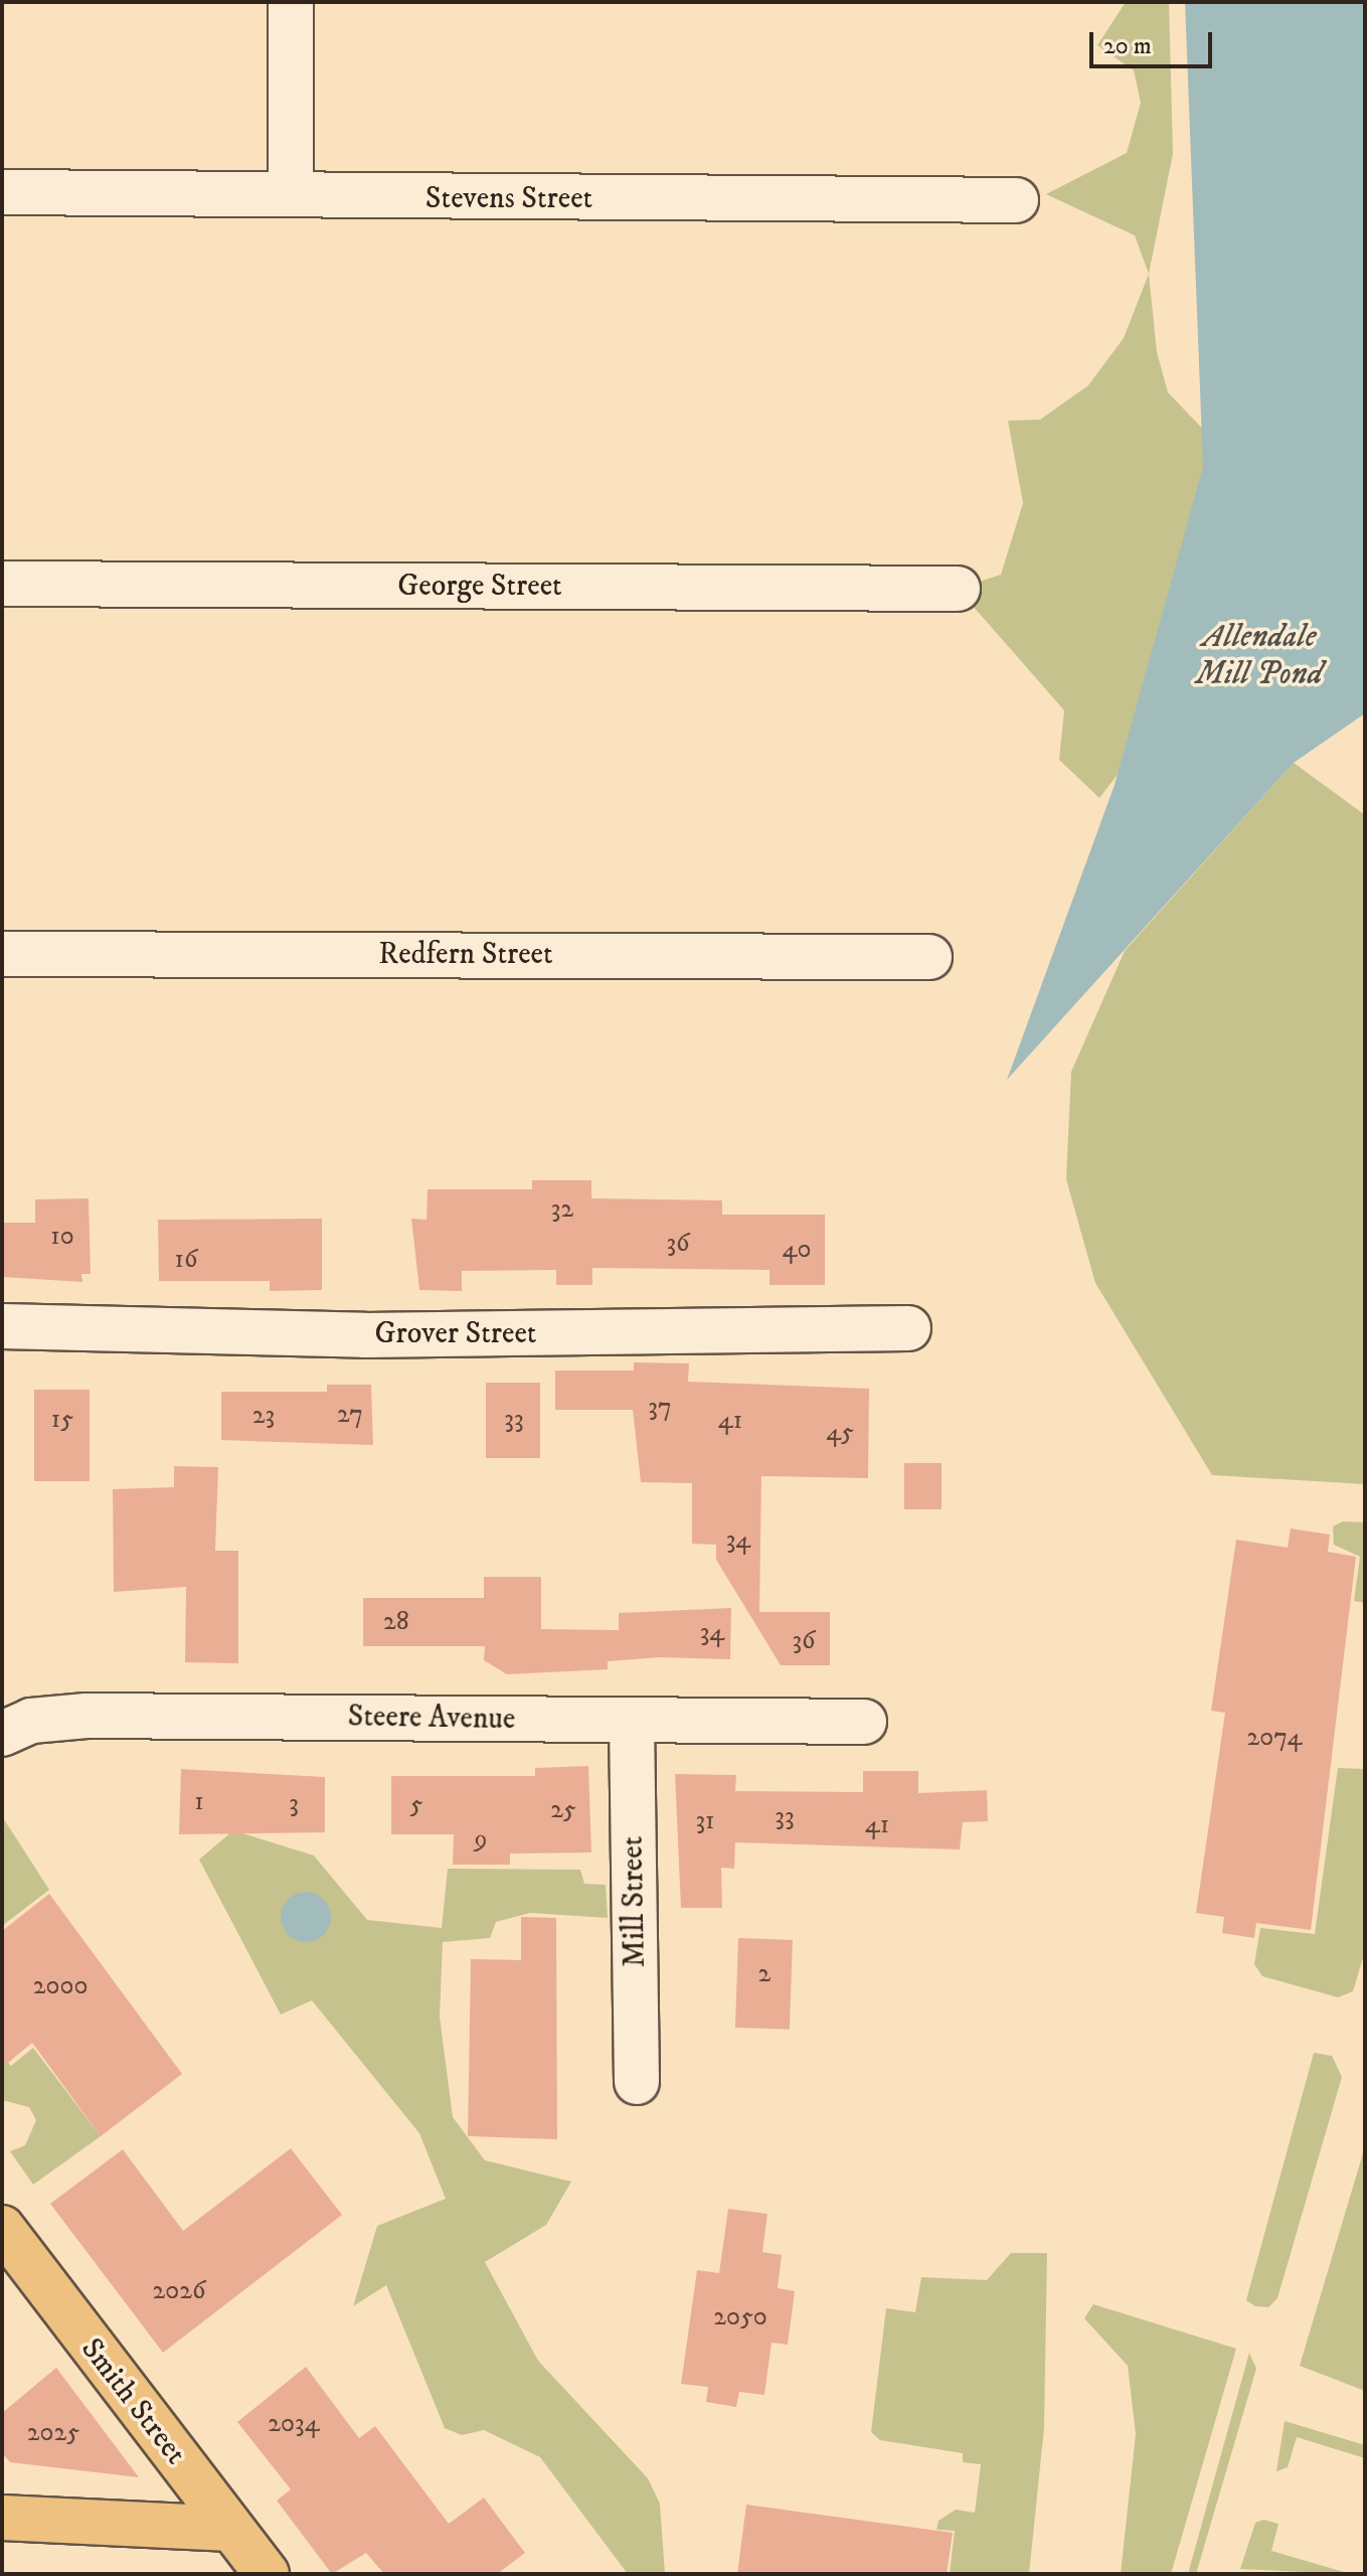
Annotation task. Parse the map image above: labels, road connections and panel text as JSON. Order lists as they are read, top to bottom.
{
  "streets": {
    "main road": ["Smith Street"],
    "street": [
      "Stevens Street",
      "George Street",
      "Redfern Street",
      "Grover Street",
      "Steere Avenue",
      "Mill Street"
    ]
  },
  "crossings": [
    ["Steere Avenue", "Mill Street"]
  ],
  "water": ["Allendale Mill Pond"],
  "house_numbers": [
    "32",
    "10",
    "36",
    "40",
    "16",
    "37",
    "27",
    "23",
    "15",
    "33",
    "41",
    "45",
    "34",
    "28",
    "34",
    "36",
    "2074",
    "1",
    "3",
    "5",
    "25",
    "33",
    "31",
    "41",
    "9",
    "2",
    "2000",
    "2026",
    "2050",
    "2034",
    "2025"
  ],
  "scale_bar": "20 m"
}
